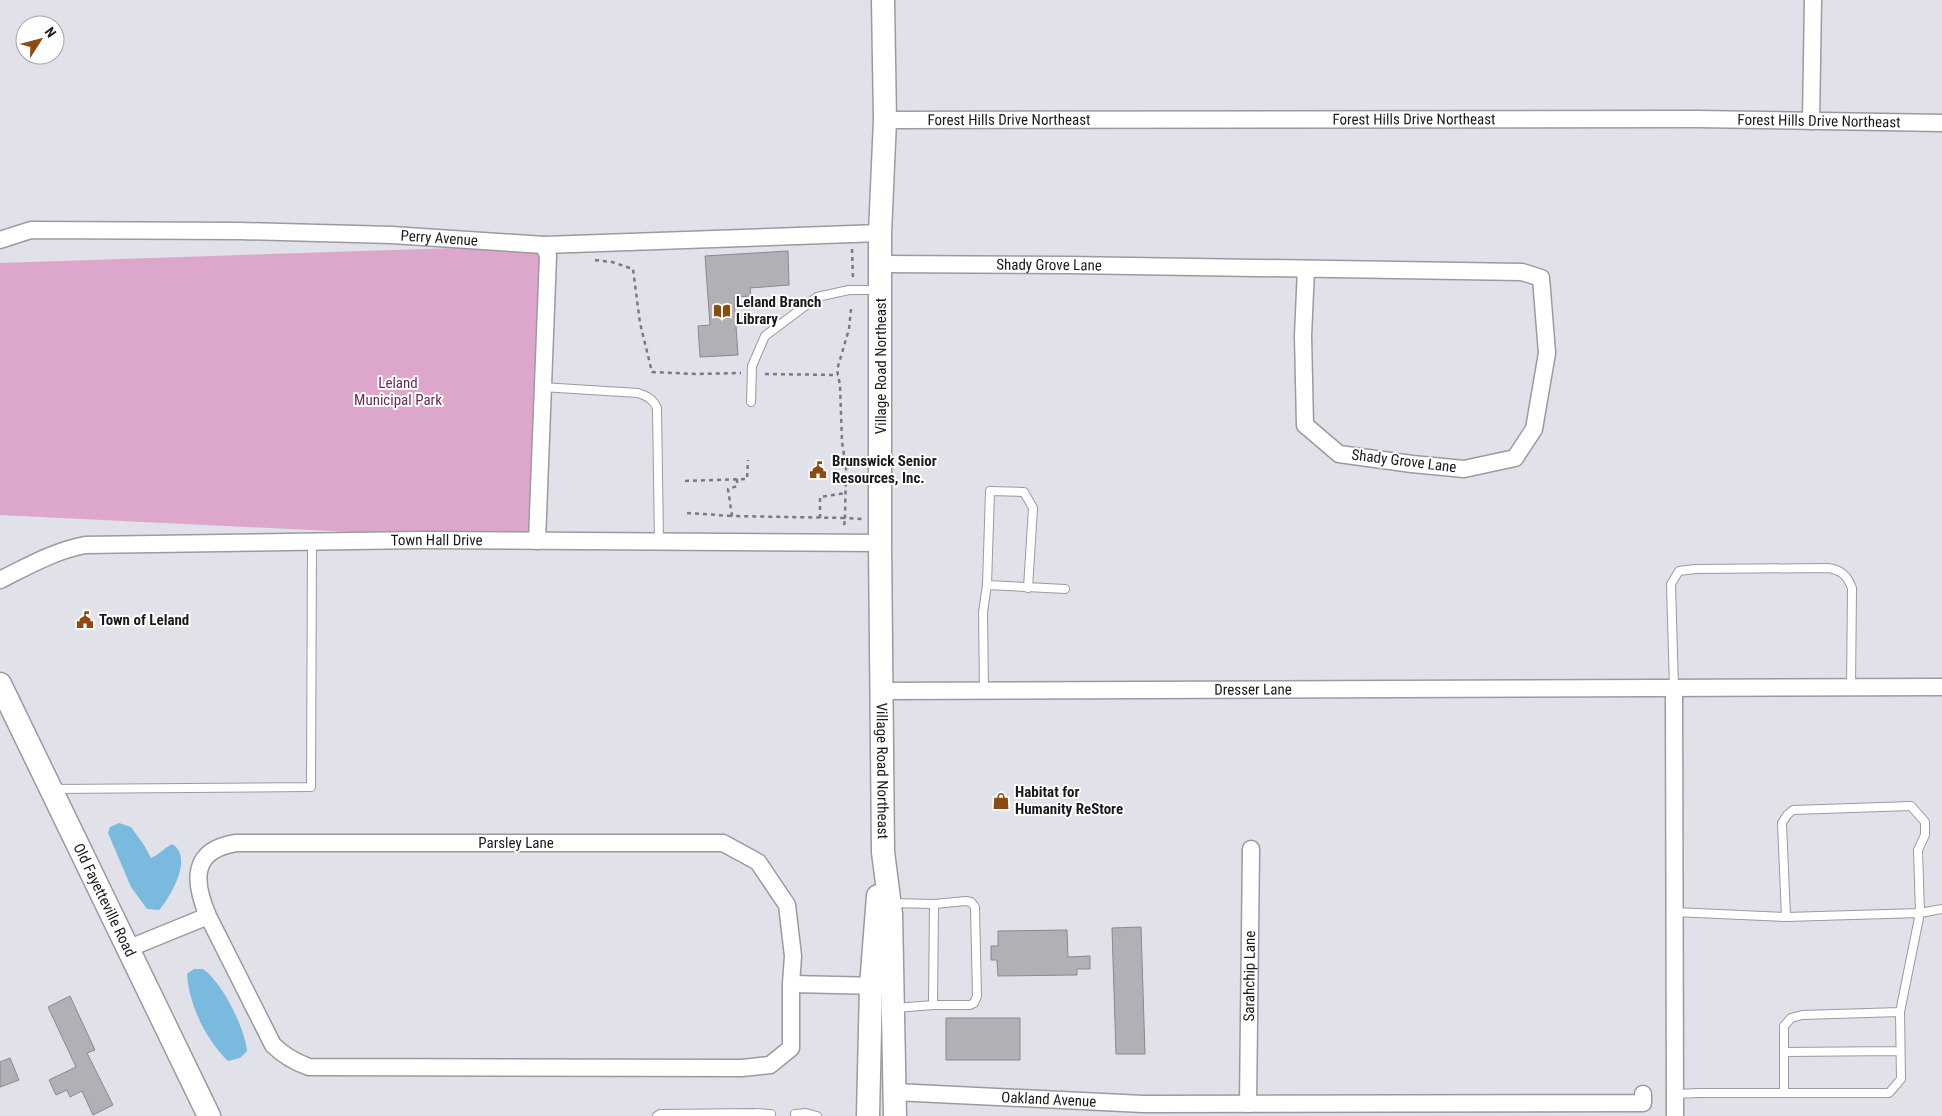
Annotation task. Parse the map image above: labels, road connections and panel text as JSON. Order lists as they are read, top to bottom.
{
  "streets": {
    "main road": ["Village Road Northeast", "Old Fayetteville Road"],
    "street": [
      "Forest Hills Drive Northeast",
      "Perry Avenue",
      "Shady Grove Lane",
      "Town Hall Drive",
      "Dresser Lane",
      "Parsley Lane",
      "Sarahchip Lane",
      "Oakland Avenue"
    ]
  },
  "crossings": [
    ["Forest Hills Drive Northeast", "Village Road Northeast"],
    ["Perry Avenue", "Village Road Northeast"],
    ["Shady Grove Lane", "Village Road Northeast"],
    ["Village Road Northeast", "Town Hall Drive"],
    ["Village Road Northeast", "Dresser Lane"],
    ["Village Road Northeast", "Oakland Avenue"],
    ["Sarahchip Lane", "Oakland Avenue"]
  ],
  "parks": ["Leland Municipal Park"],
  "places": {
    "library": ["Leland Branch Library"],
    "public building": ["Brunswick Senior Resources, Inc.", "Town of Leland"],
    "shop": ["Habitat for Humanity ReStore"]
  },
  "north": "top right"
}
